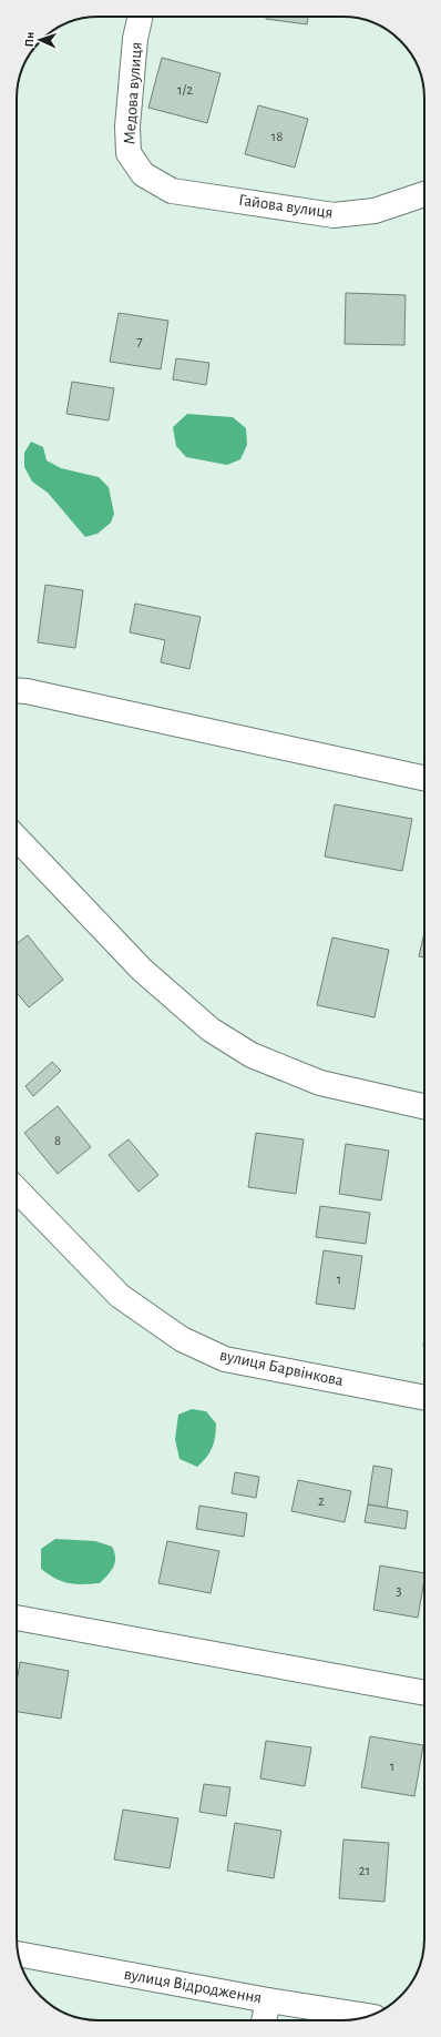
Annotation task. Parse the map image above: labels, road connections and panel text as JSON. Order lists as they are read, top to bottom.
{
  "streets": {
    "street": [
      "Медова вулиця",
      "Гайова вулиця",
      "вулиця Барвінкова",
      "вулиця Відродження"
    ]
  },
  "crossings": [
    ["Медова вулиця", "Гайова вулиця"]
  ],
  "house_numbers": [
    "1/2",
    "18",
    "7",
    "8",
    "1",
    "2",
    "3",
    "1",
    "21"
  ],
  "north": "left"
}
